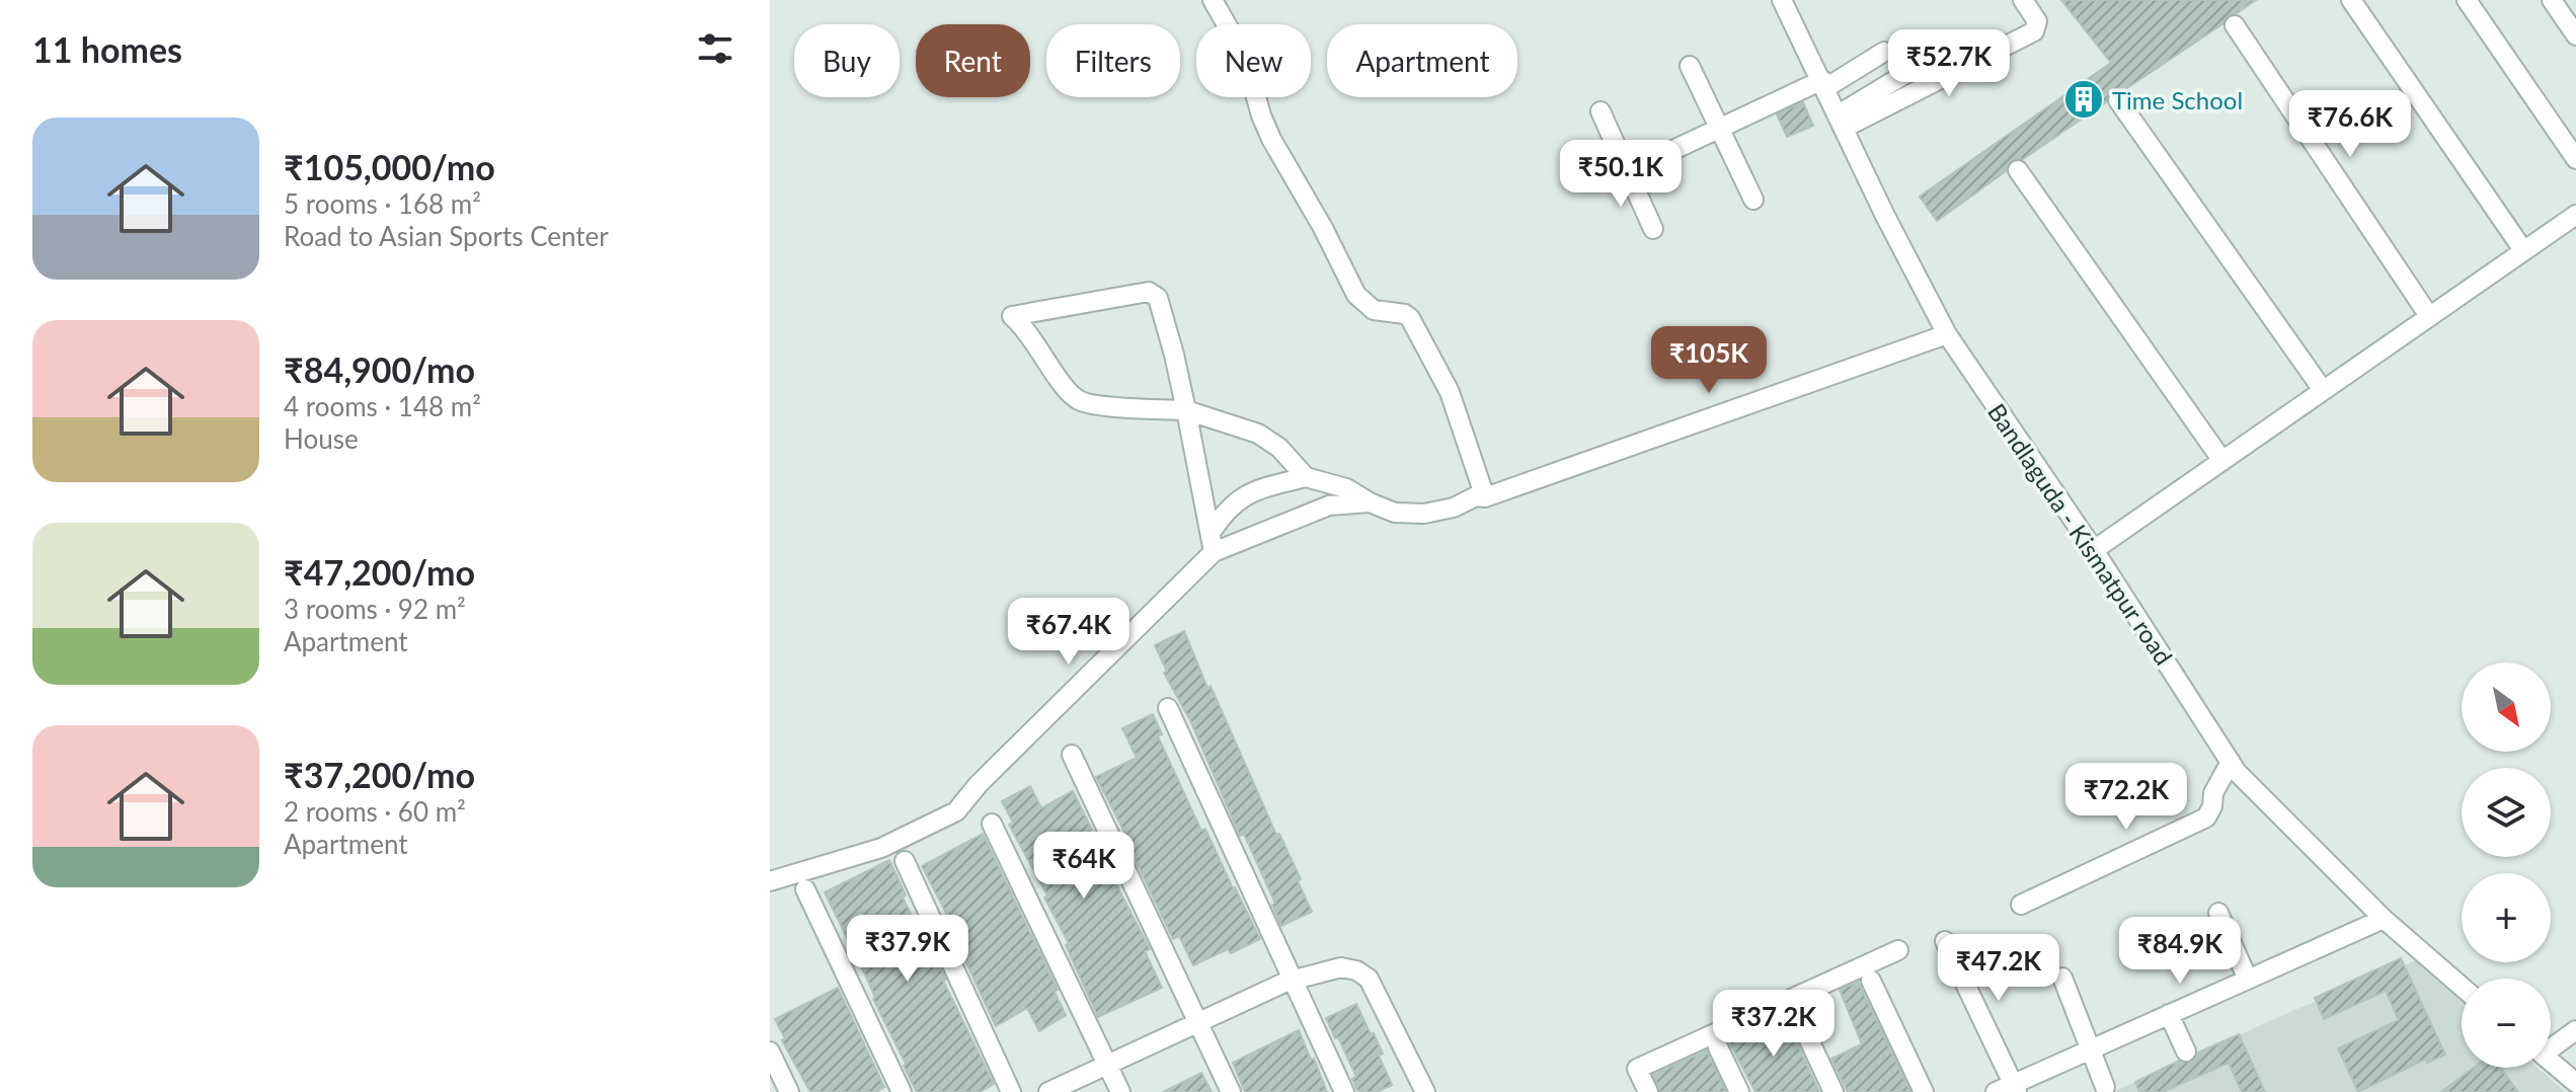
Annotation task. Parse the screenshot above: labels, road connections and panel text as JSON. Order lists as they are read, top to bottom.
{
  "streets": {
    "street": ["Bandlaguda - Kismatpur road"]
  },
  "places": {
    "building": ["Time School"]
  },
  "north": "bottom right",
  "page": {
    "heading": "11 homes",
    "chip": [
      "Buy",
      "Rent",
      "Filters",
      "New",
      "Apartment"
    ],
    "price": [
      "₹52.7K",
      "₹76.6K",
      "₹50.1K",
      "₹105K",
      "₹67.4K",
      "₹72.2K",
      "₹64K",
      "₹37.9K",
      "₹84.9K",
      "₹47.2K",
      "₹37.2K"
    ],
    "list": [
      {
        "name": "₹105,000/mo",
        "note": "5 rooms · 168 m² · Road to Asian Sports Center"
      },
      {
        "name": "₹84,900/mo",
        "note": "4 rooms · 148 m² · House"
      },
      {
        "name": "₹47,200/mo",
        "note": "3 rooms · 92 m² · Apartment"
      },
      {
        "name": "₹37,200/mo",
        "note": "2 rooms · 60 m² · Apartment"
      }
    ],
    "map_buttons": ["+", "−"]
  }
}
